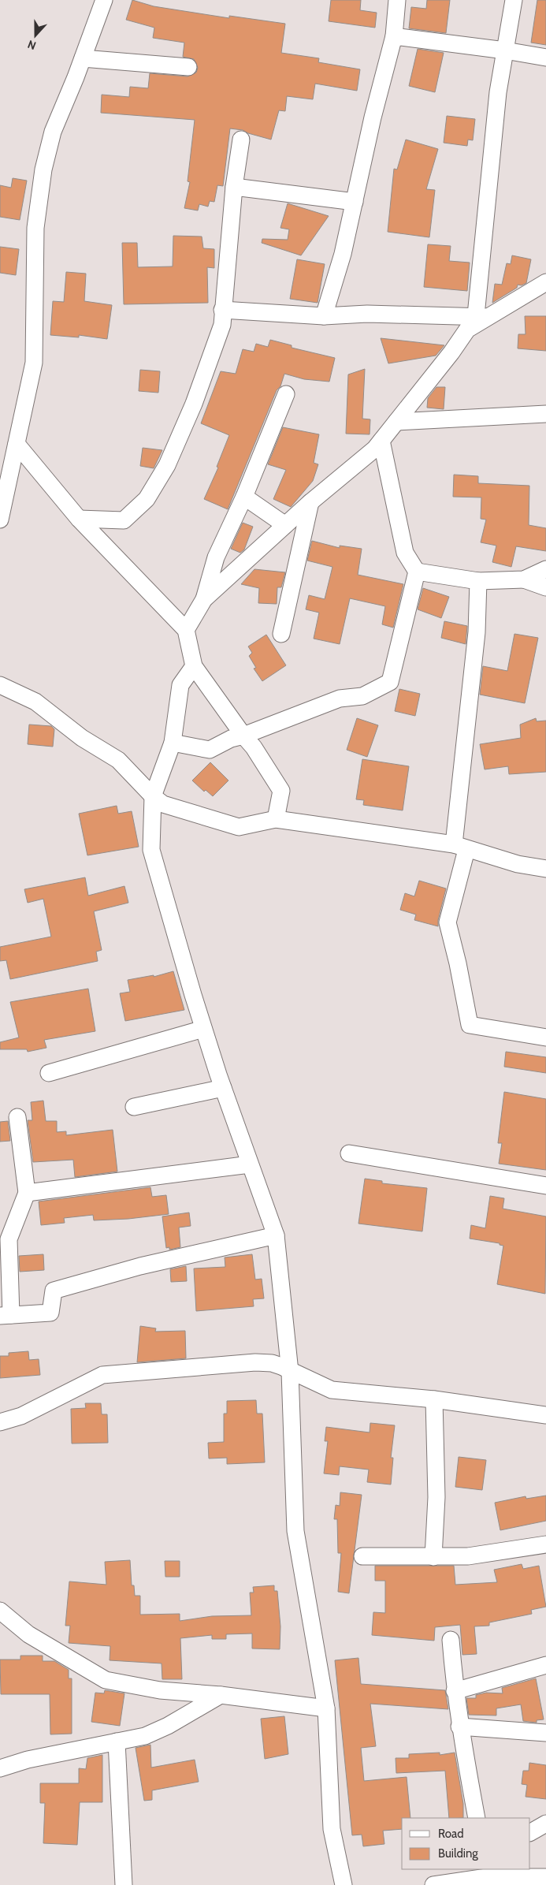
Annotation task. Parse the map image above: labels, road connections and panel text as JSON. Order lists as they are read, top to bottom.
{
  "legend": ["Road", "Building"],
  "north": "bottom"
}
